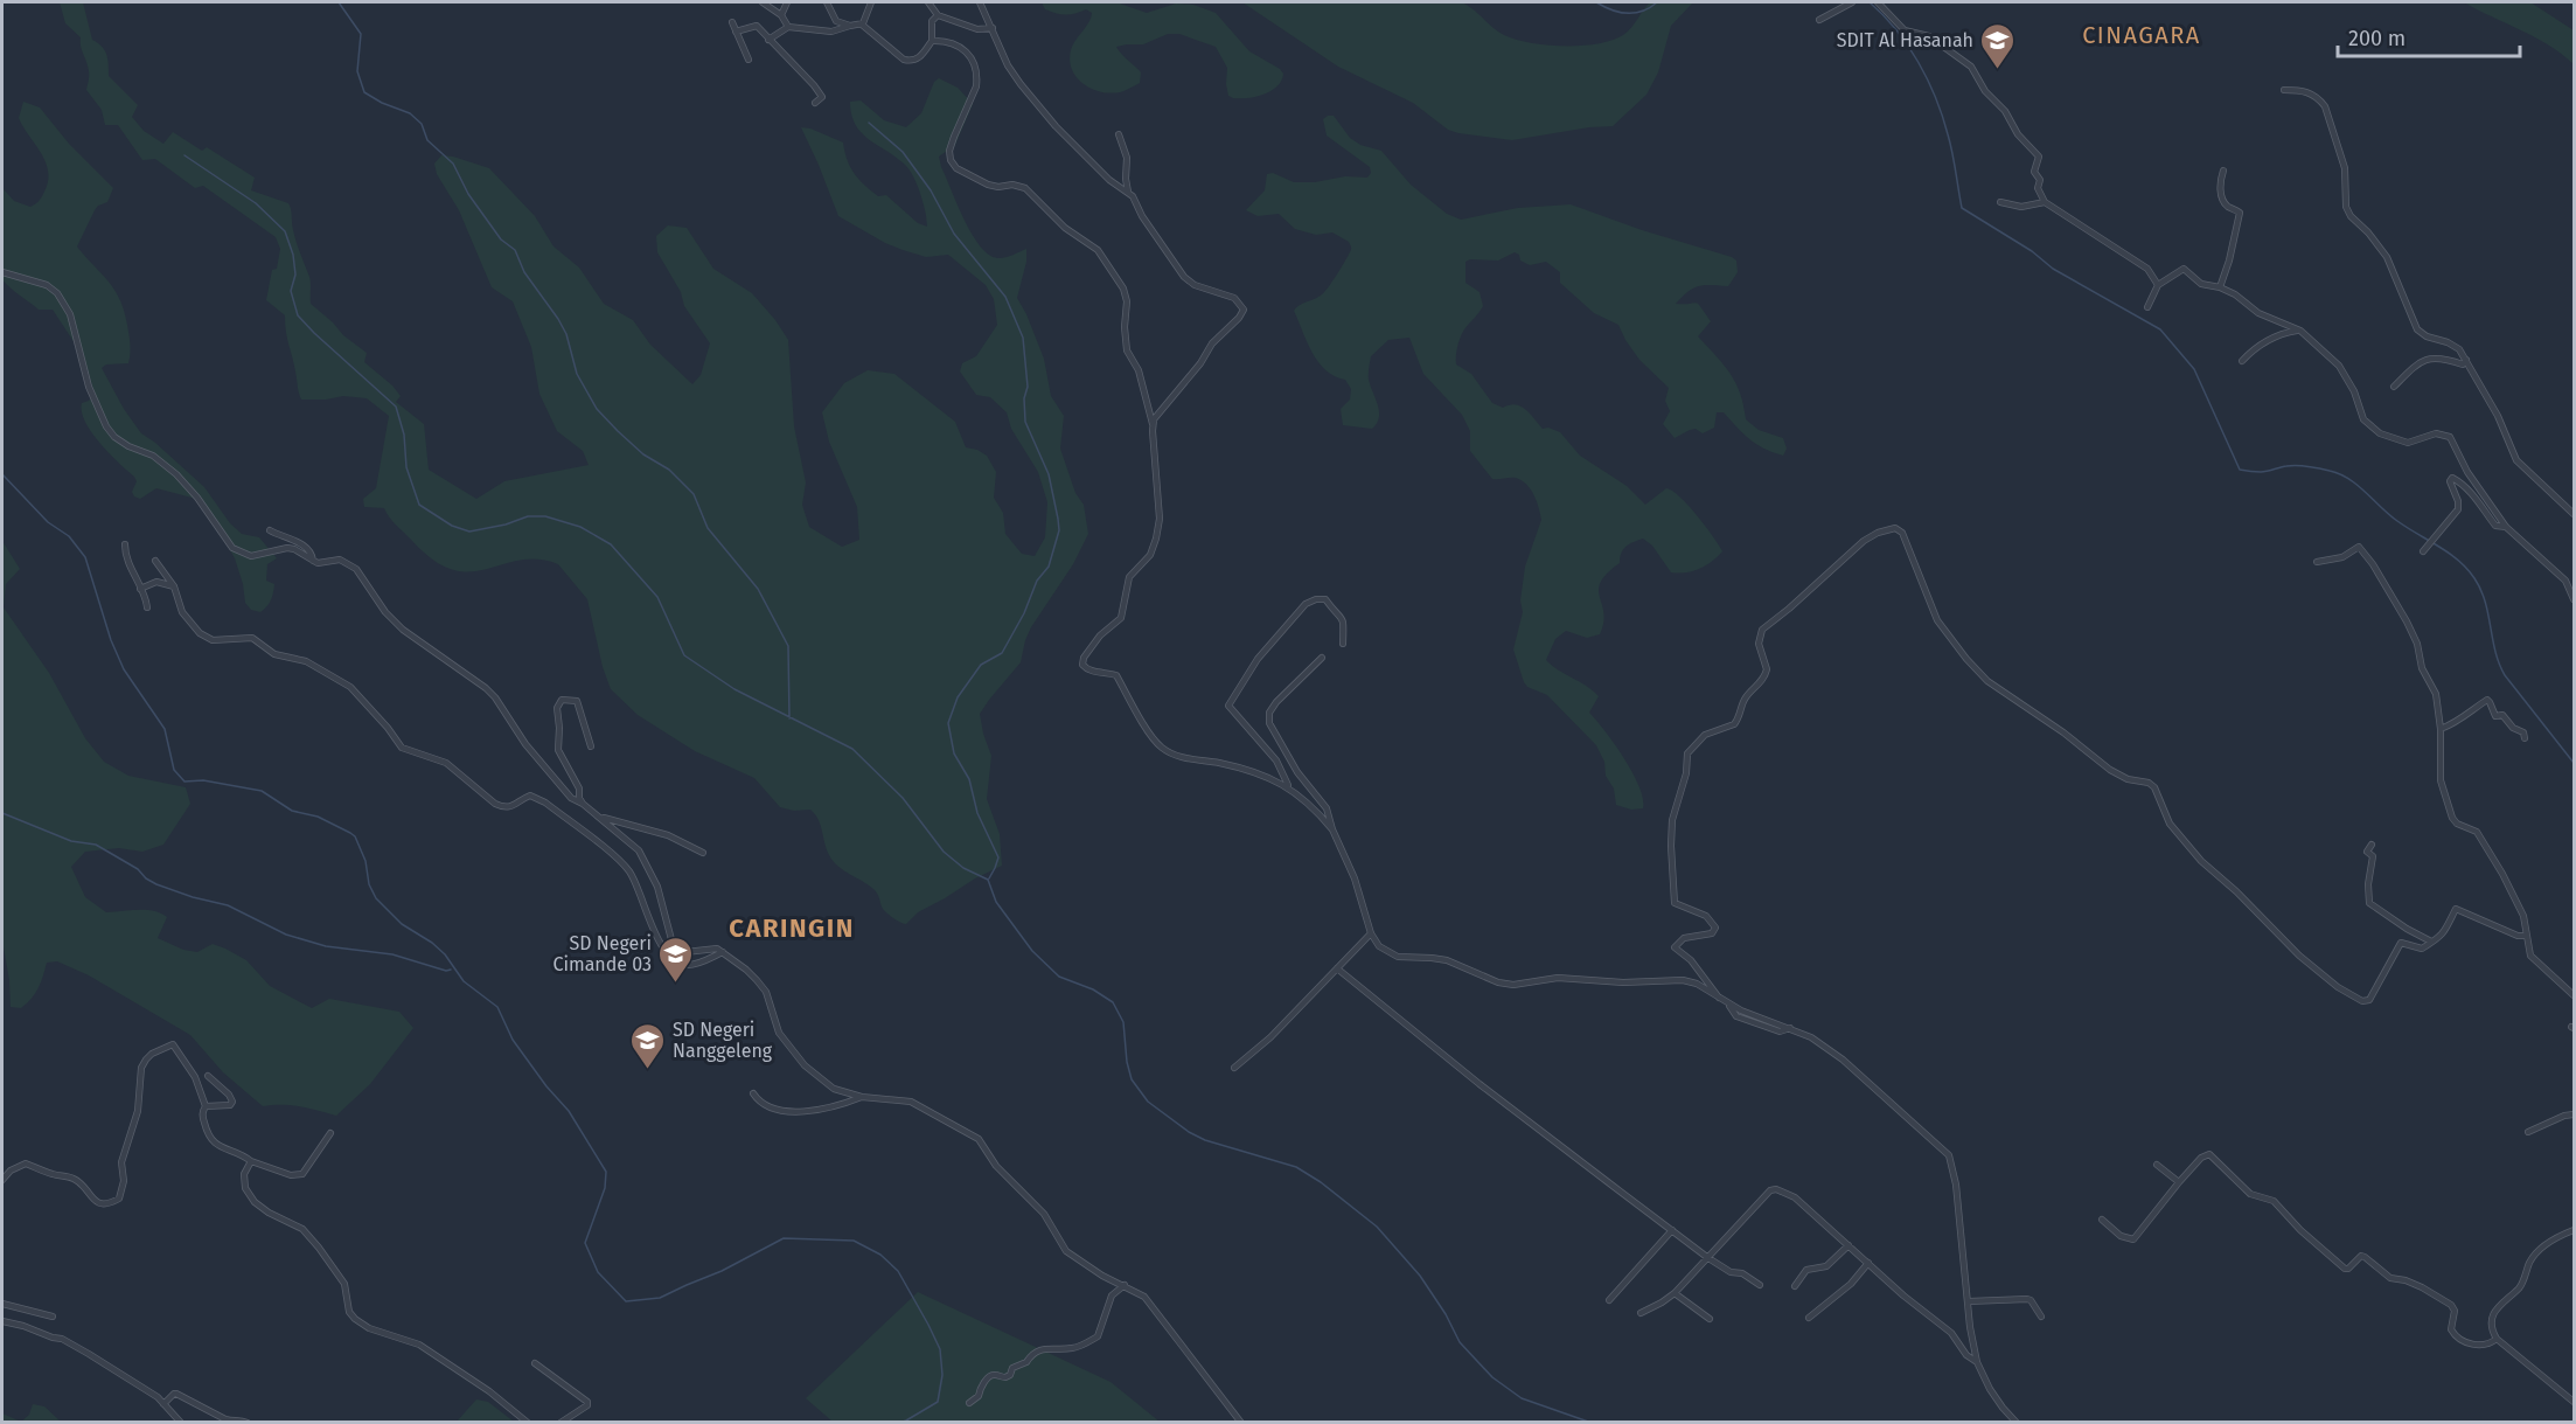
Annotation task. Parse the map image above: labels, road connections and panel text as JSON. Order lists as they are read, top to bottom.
{
  "districts": ["CINAGARA", "CARINGIN"],
  "places": {
    "school or university": ["SDIT Al Hasanah", "SD Negeri Cimande 03", "SD Negeri Nanggeleng"]
  },
  "scale_bar": "200 m"
}
